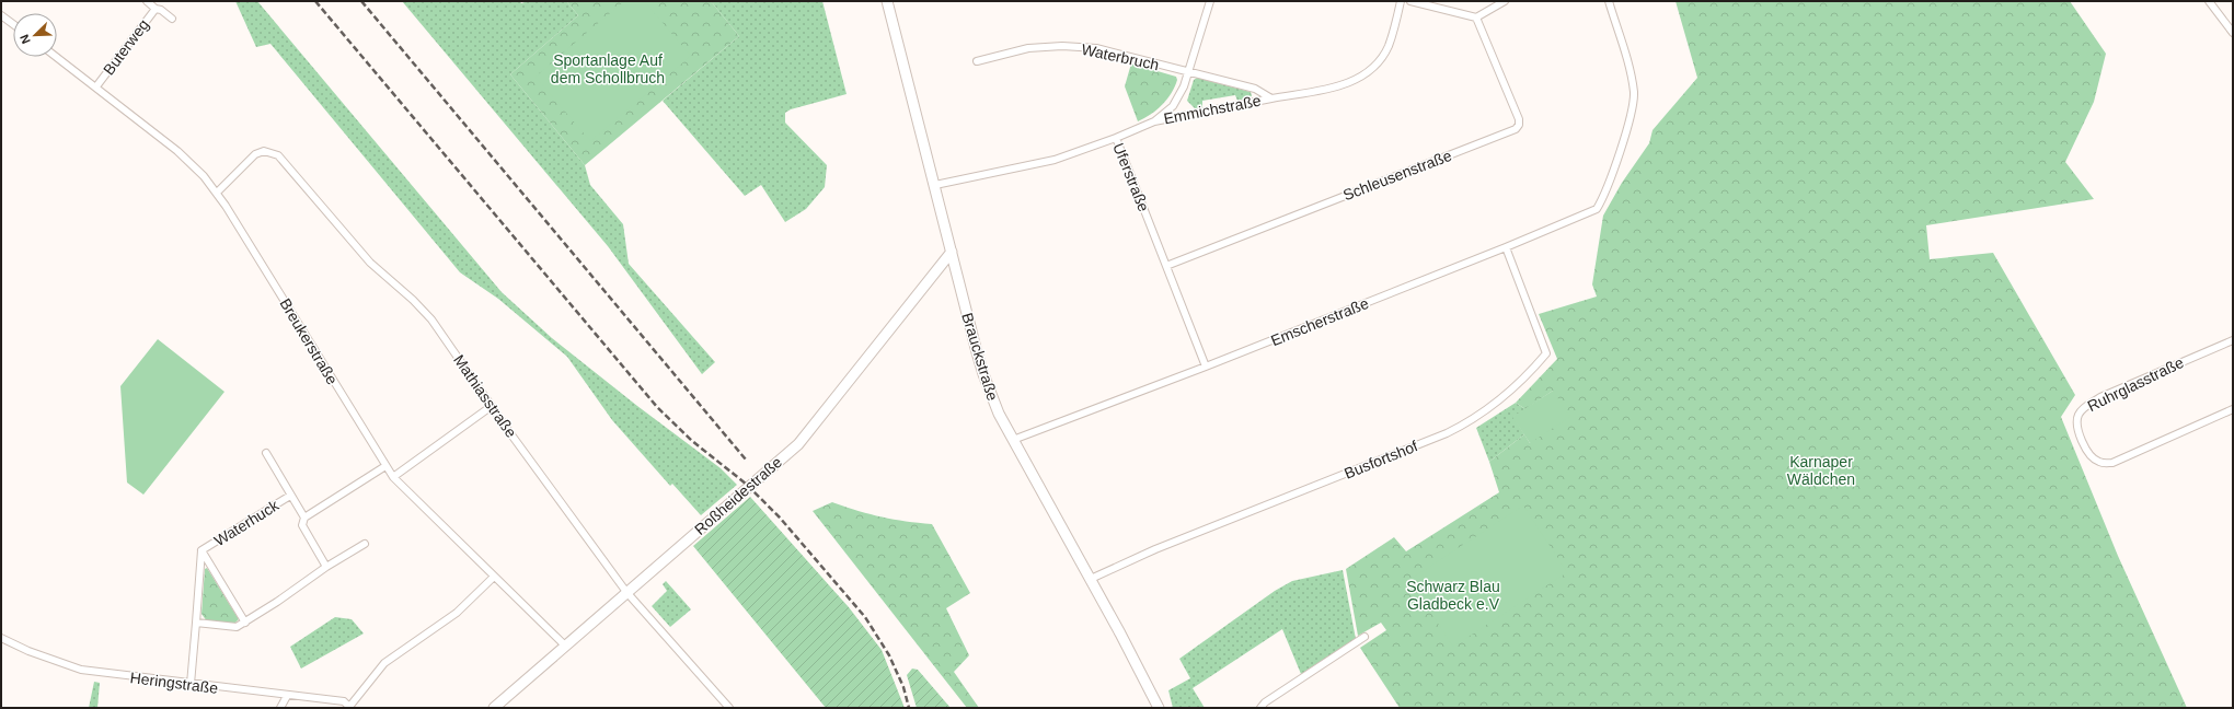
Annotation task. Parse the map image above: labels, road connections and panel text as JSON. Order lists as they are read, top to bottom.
{
  "streets": {
    "main road": ["Brauckstraße", "Roßheidestraße"],
    "street": [
      "Buterweg",
      "Waterbruch",
      "Emmichstraße",
      "Schleusenstraße",
      "Uferstraße",
      "Emscherstraße",
      "Breukerstraße",
      "Ruhrglasstraße",
      "Mathiasstraße",
      "Busfortshof",
      "Waterhuck",
      "Heringstraße"
    ]
  },
  "crossings": [
    ["Buterweg", "Breukerstraße"],
    ["Waterbruch", "Emmichstraße"],
    ["Schleusenstraße", "Uferstraße"],
    ["Uferstraße", "Emscherstraße"],
    ["Uferstraße", "Brauckstraße"],
    ["Emscherstraße", "Brauckstraße"],
    ["Emscherstraße", "Busfortshof"],
    ["Breukerstraße", "Mathiasstraße"],
    ["Breukerstraße", "Roßheidestraße"],
    ["Brauckstraße", "Busfortshof"],
    ["Brauckstraße", "Roßheidestraße"],
    ["Mathiasstraße", "Roßheidestraße"],
    ["Waterhuck", "Heringstraße"]
  ],
  "parks": ["Sportanlage Auf dem Schollbruch", "Karnaper Wäldchen", "Schwarz Blau Gladbeck e.V"],
  "north": "bottom left"
}
